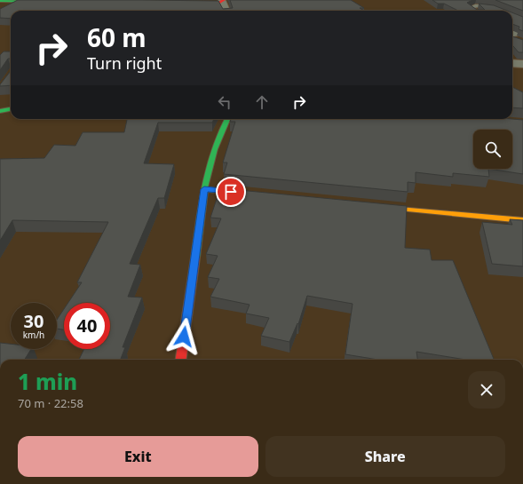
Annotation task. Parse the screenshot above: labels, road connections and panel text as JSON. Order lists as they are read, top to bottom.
{
  "page": {
    "turn": ["60 m", "Turn right"],
    "speed": "30 km/h",
    "limit": "40",
    "heading": ["1 min", "70 m · 22:58"],
    "buttons": ["Exit", "Share"]
  }
}
